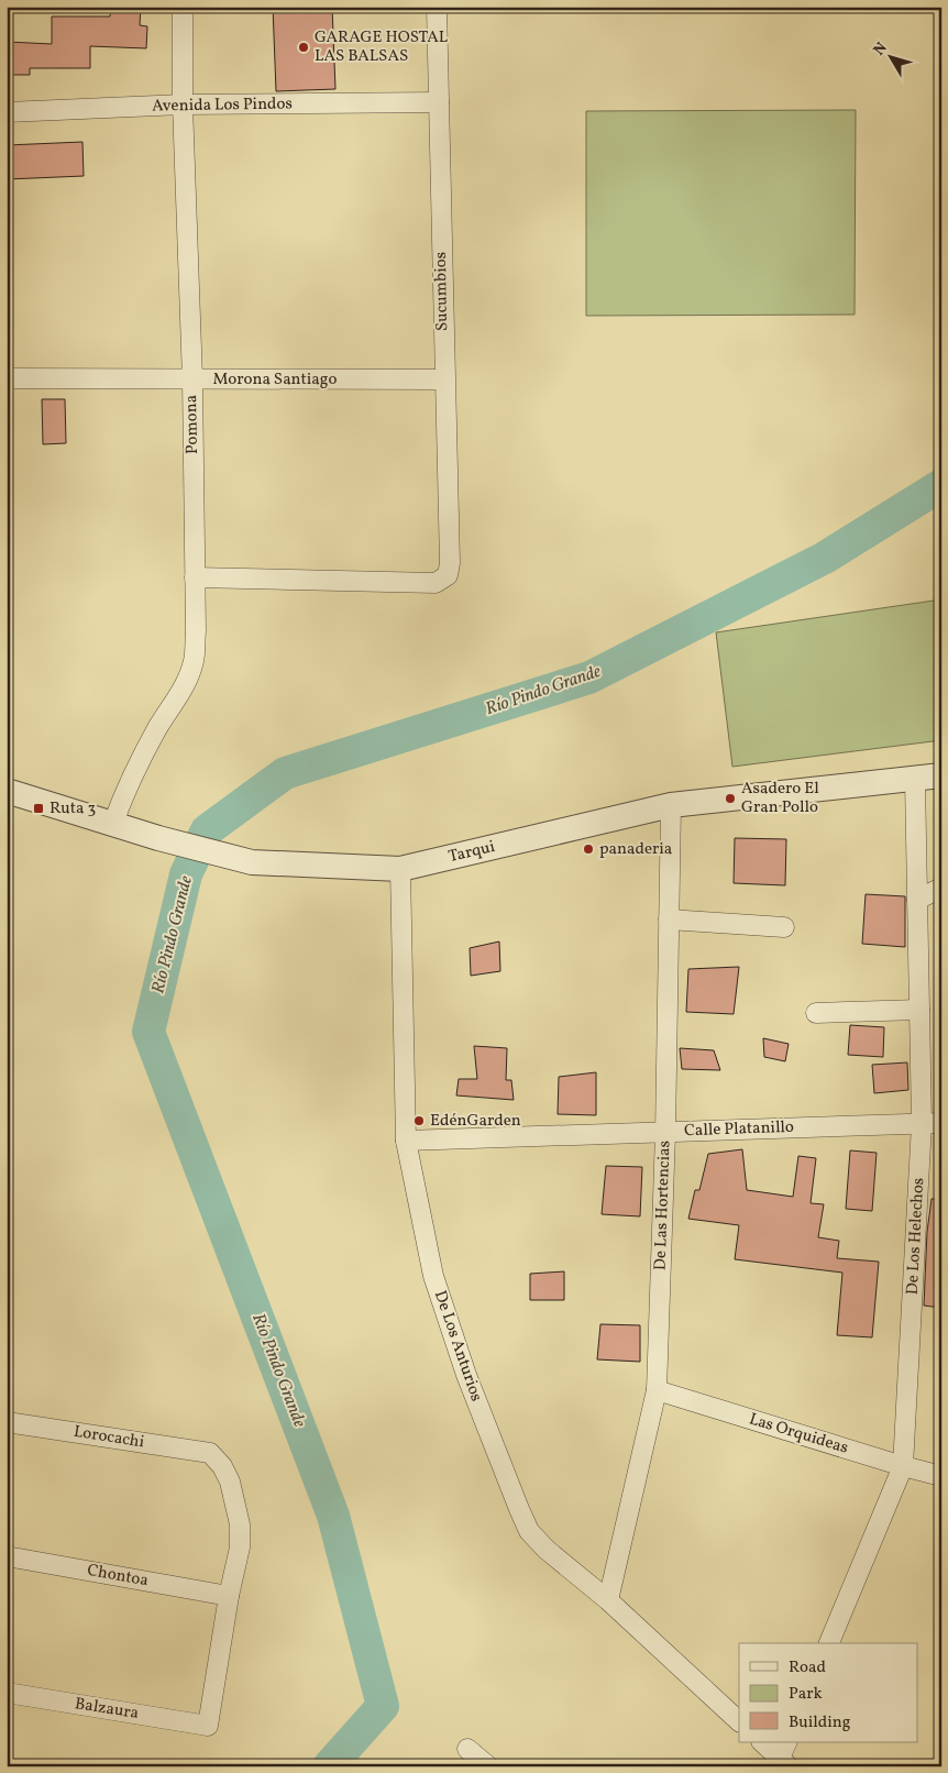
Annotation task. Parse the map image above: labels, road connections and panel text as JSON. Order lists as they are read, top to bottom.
{
  "streets": {
    "street": [
      "Avenida Los Pindos",
      "Sucumbios",
      "Morona Santiago",
      "Pomona",
      "Tarqui",
      "Calle Platanillo",
      "De Las Hortencias",
      "De Los Helechos",
      "De Los Anturios",
      "Las Orquideas",
      "Lorocachi",
      "Chontoa",
      "Balzaura"
    ]
  },
  "crossings": [
    ["Avenida Los Pindos", "Sucumbios"],
    ["Avenida Los Pindos", "Pomona"],
    ["Sucumbios", "Morona Santiago"],
    ["Sucumbios", "Pomona"],
    ["Morona Santiago", "Pomona"],
    ["Pomona", "Tarqui"],
    ["Tarqui", "De Las Hortencias"],
    ["Tarqui", "De Los Helechos"],
    ["Tarqui", "De Los Anturios"],
    ["Calle Platanillo", "De Las Hortencias"],
    ["Calle Platanillo", "De Los Helechos"],
    ["Calle Platanillo", "De Los Anturios"],
    ["De Las Hortencias", "De Los Anturios"],
    ["De Las Hortencias", "Las Orquideas"],
    ["De Los Helechos", "Las Orquideas"],
    ["Lorocachi", "Chontoa"],
    ["Lorocachi", "Balzaura"],
    ["Chontoa", "Balzaura"]
  ],
  "water": ["Río Pindo Grande"],
  "places": {
    "other": [
      "GARAGE HOSTAL LAS BALSAS",
      "Asadero El Gran Pollo",
      "panaderia",
      "EdénGarden"
    ],
    "transit": ["Ruta 3"]
  },
  "legend": ["Road", "Park", "Building"],
  "north": "top left"
}
